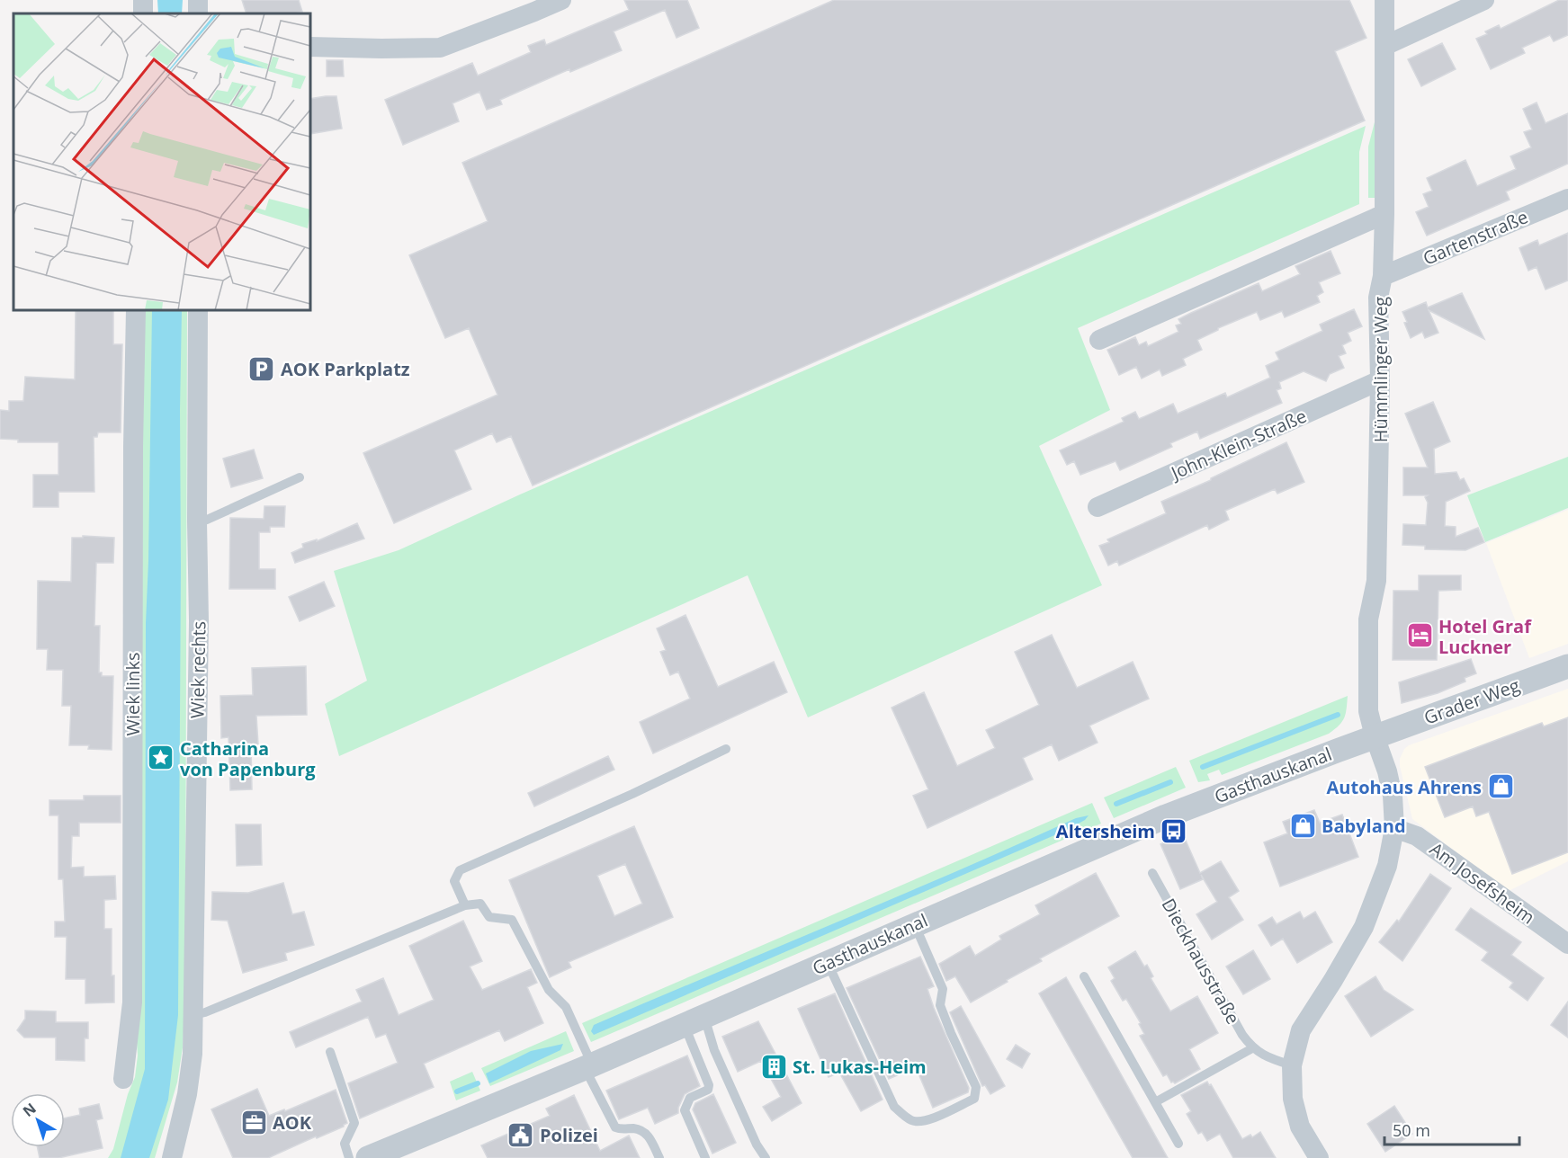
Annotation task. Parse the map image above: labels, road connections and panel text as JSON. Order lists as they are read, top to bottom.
{
  "streets": {
    "street": [
      "Gartenstraße",
      "Hümmlinger Weg",
      "John-Klein-Straße",
      "Wiek rechts",
      "Wiek links",
      "Grader Weg",
      "Gasthauskanal",
      "Am Josefsheim"
    ],
    "lane": ["Dieckhausstraße"]
  },
  "crossings": [
    ["Gartenstraße", "Hümmlinger Weg"],
    ["Hümmlinger Weg", "John-Klein-Straße"],
    ["Hümmlinger Weg", "Grader Weg"],
    ["Hümmlinger Weg", "Gasthauskanal"],
    ["Grader Weg", "Gasthauskanal"]
  ],
  "places": {
    "parking": ["AOK Parkplatz"],
    "hotel": ["Hotel Graf Luckner"],
    "place": ["Catharina von Papenburg"],
    "shop": ["Autohaus Ahrens", "Babyland"],
    "bus stop": ["Altersheim"],
    "building": ["St. Lukas-Heim"],
    "office": ["AOK"],
    "public building": ["Polizei"]
  },
  "scale_bar": "50 m",
  "north": "top left"
}
